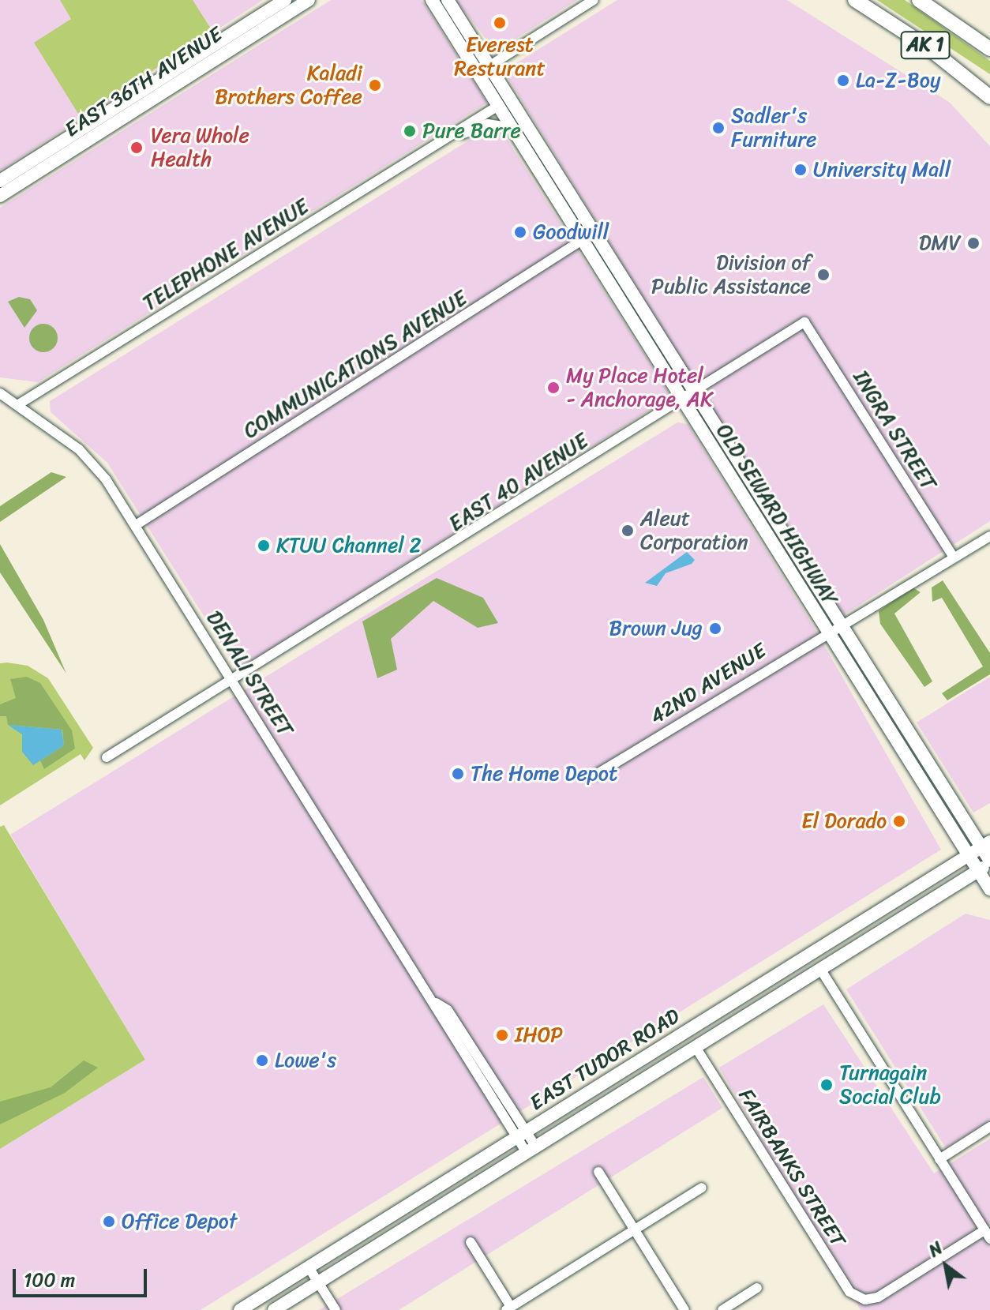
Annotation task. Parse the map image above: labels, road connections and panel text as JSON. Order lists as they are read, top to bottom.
{
  "streets": {
    "highway": ["AK 1"],
    "main road": ["EAST 36TH AVENUE", "OLD SEWARD HIGHWAY", "EAST TUDOR ROAD"],
    "street": [
      "TELEPHONE AVENUE",
      "COMMUNICATIONS AVENUE",
      "INGRA STREET",
      "EAST 40 AVENUE",
      "DENALI STREET",
      "42ND AVENUE",
      "FAIRBANKS STREET"
    ]
  },
  "crossings": [
    ["TELEPHONE AVENUE", "OLD SEWARD HIGHWAY"],
    ["TELEPHONE AVENUE", "DENALI STREET"],
    ["COMMUNICATIONS AVENUE", "OLD SEWARD HIGHWAY"],
    ["COMMUNICATIONS AVENUE", "DENALI STREET"],
    ["INGRA STREET", "EAST 40 AVENUE"],
    ["INGRA STREET", "42ND AVENUE"],
    ["EAST 40 AVENUE", "OLD SEWARD HIGHWAY"],
    ["EAST 40 AVENUE", "DENALI STREET"],
    ["OLD SEWARD HIGHWAY", "42ND AVENUE"],
    ["OLD SEWARD HIGHWAY", "EAST TUDOR ROAD"],
    ["DENALI STREET", "EAST TUDOR ROAD"],
    ["EAST TUDOR ROAD", "FAIRBANKS STREET"]
  ],
  "places": [
    "Everest Resturant",
    "La-Z-Boy",
    "Kaladi Brothers Coffee",
    "Sadler's Furniture",
    "Pure Barre",
    "Vera Whole Health",
    "University Mall",
    "Goodwill",
    "DMV",
    "Division of Public Assistance",
    "My Place Hotel - Anchorage, AK",
    "Aleut Corporation",
    "KTUU Channel 2",
    "Brown Jug",
    "The Home Depot",
    "El Dorado",
    "IHOP",
    "Lowe's",
    "Turnagain Social Club",
    "Office Depot"
  ],
  "scale_bar": "100 m",
  "north": "top left"
}
